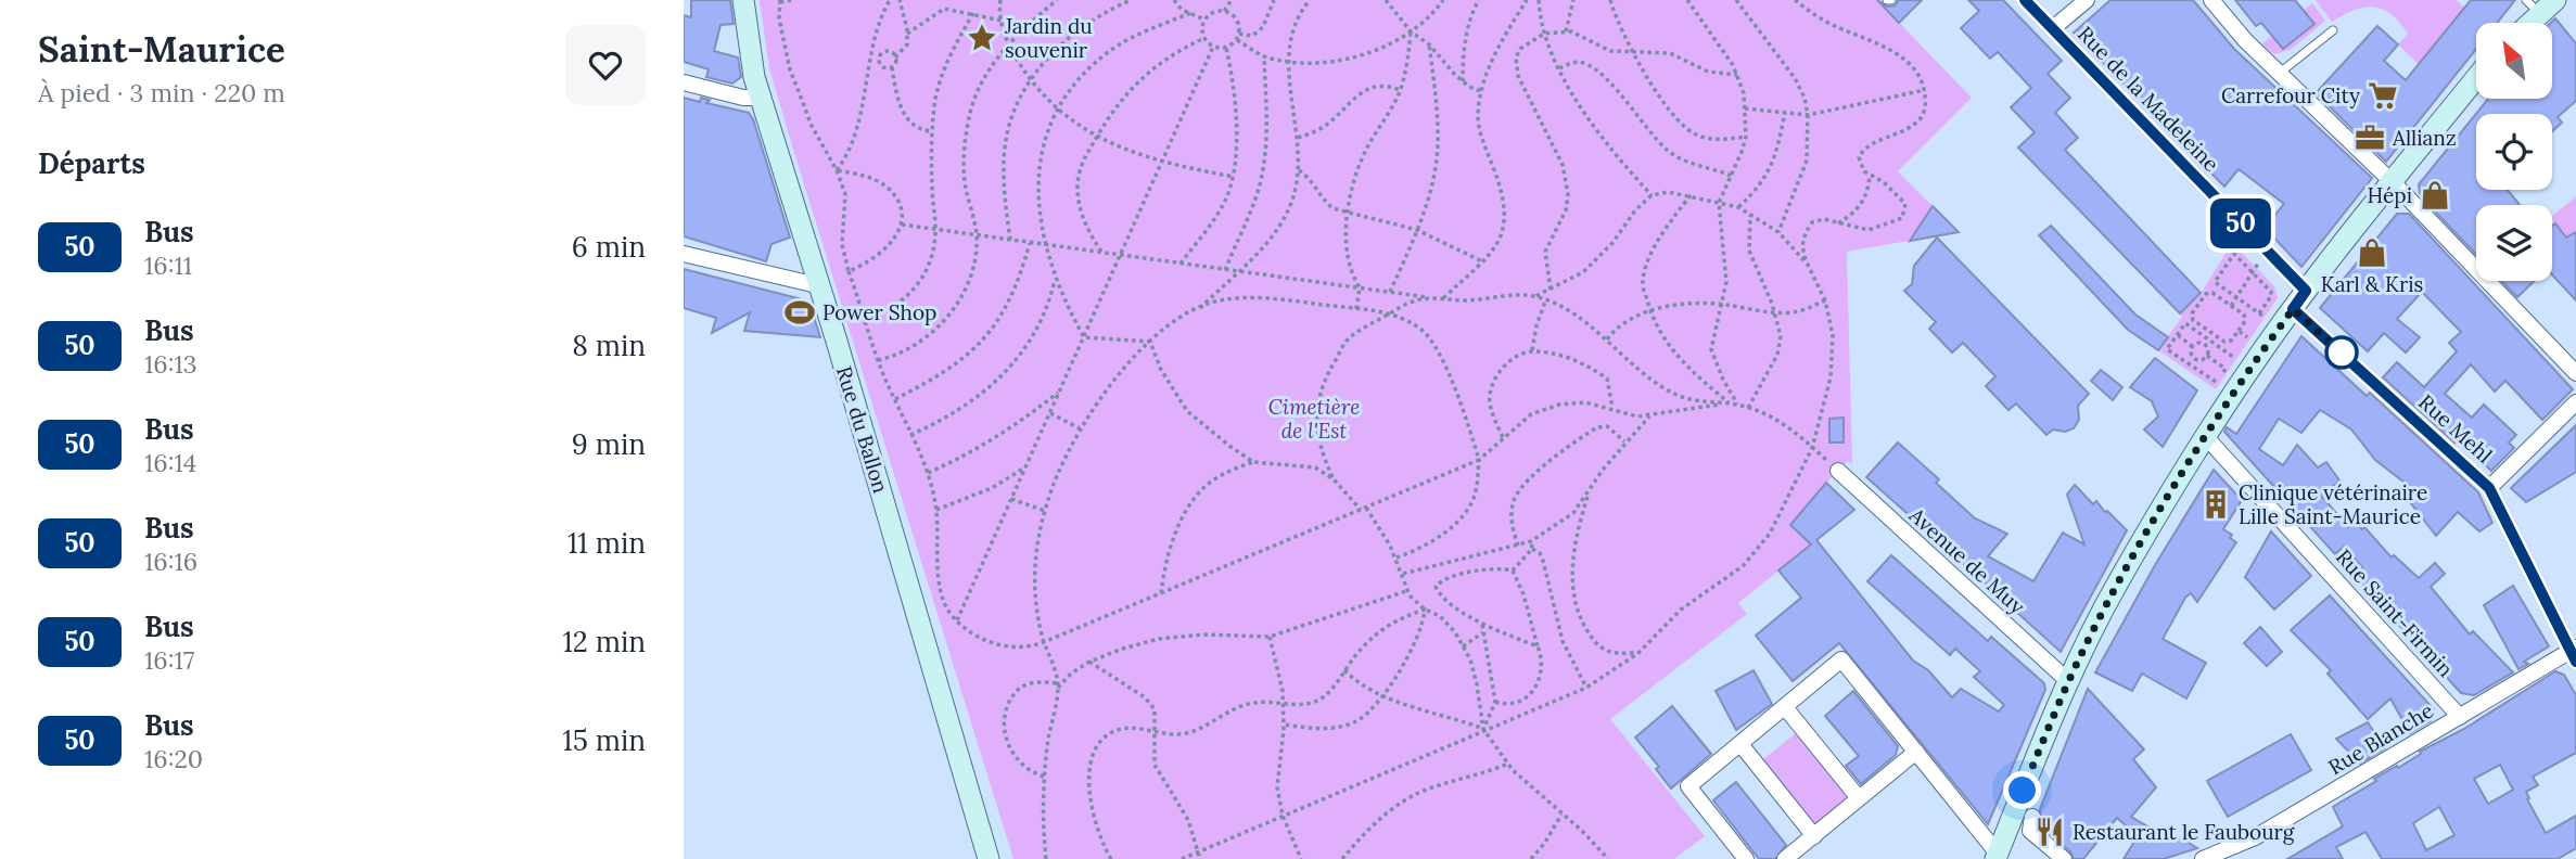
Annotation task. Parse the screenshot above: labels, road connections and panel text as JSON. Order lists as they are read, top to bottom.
{
  "streets": {
    "main road": ["Rue du Ballon"],
    "street": [
      "Rue de la Madeleine",
      "Rue Mehl",
      "Avenue de Muy",
      "Rue Saint-Firmin",
      "Rue Blanche"
    ]
  },
  "crossings": [
    ["Rue Mehl", "Rue Blanche"],
    ["Rue Saint-Firmin", "Rue Blanche"]
  ],
  "parks": ["Cimetière de l'Est"],
  "places": {
    "place": ["Jardin du souvenir"],
    "supermarket": ["Carrefour City"],
    "office": ["Allianz"],
    "shop": ["Hépi", "Karl & Kris"],
    "sports": ["Power Shop"],
    "building": ["Clinique vétérinaire Lille Saint-Maurice"],
    "restaurant": ["Restaurant le Faubourg"]
  },
  "lines": ["bus line 50"],
  "north": "top left",
  "page": {
    "heading": [
      ["Saint-Maurice", "À pied · 3 min · 220 m"],
      "Départs"
    ],
    "on_map": "50",
    "list": [
      {
        "mark": "50",
        "name": "Bus",
        "note": "16:11",
        "value": "6 min"
      },
      {
        "mark": "50",
        "name": "Bus",
        "note": "16:13",
        "value": "8 min"
      },
      {
        "mark": "50",
        "name": "Bus",
        "note": "16:14",
        "value": "9 min"
      },
      {
        "mark": "50",
        "name": "Bus",
        "note": "16:16",
        "value": "11 min"
      },
      {
        "mark": "50",
        "name": "Bus",
        "note": "16:17",
        "value": "12 min"
      },
      {
        "mark": "50",
        "name": "Bus",
        "note": "16:20",
        "value": "15 min"
      }
    ]
  }
}
